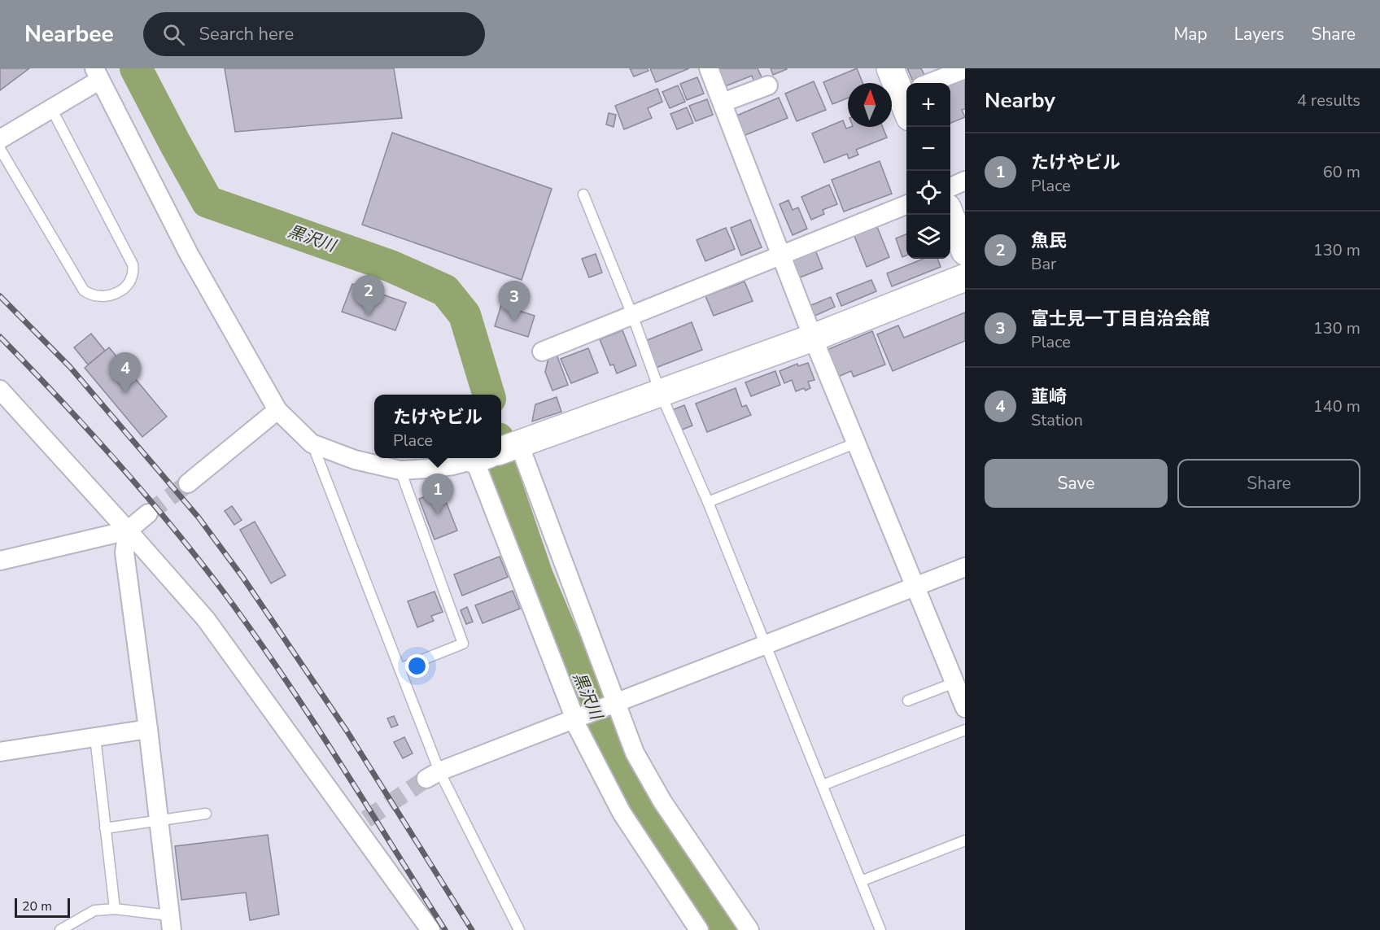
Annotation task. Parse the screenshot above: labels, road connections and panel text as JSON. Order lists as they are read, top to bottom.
{
  "water": ["黒沢川"],
  "scale_bar": "20 m",
  "north": "top",
  "page": {
    "header": "Nearbee",
    "search": "Search here",
    "nav": ["Map", "Layers", "Share"],
    "heading": ["Nearby", "4 results"],
    "map_buttons": ["+", "−"],
    "list": [
      {
        "mark": "1",
        "name": "たけやビル",
        "note": "Place",
        "value": "60 m"
      },
      {
        "mark": "2",
        "name": "魚民",
        "note": "Bar",
        "value": "130 m"
      },
      {
        "mark": "3",
        "name": "富士見一丁目自治会館",
        "note": "Place",
        "value": "130 m"
      },
      {
        "mark": "4",
        "name": "韮崎",
        "note": "Station",
        "value": "140 m"
      }
    ],
    "pins": [
      "2",
      "3",
      "4",
      "1"
    ],
    "popup": ["たけやビル", "Place"],
    "buttons": ["Save", "Share"],
    "scale": "20 m"
  }
}
